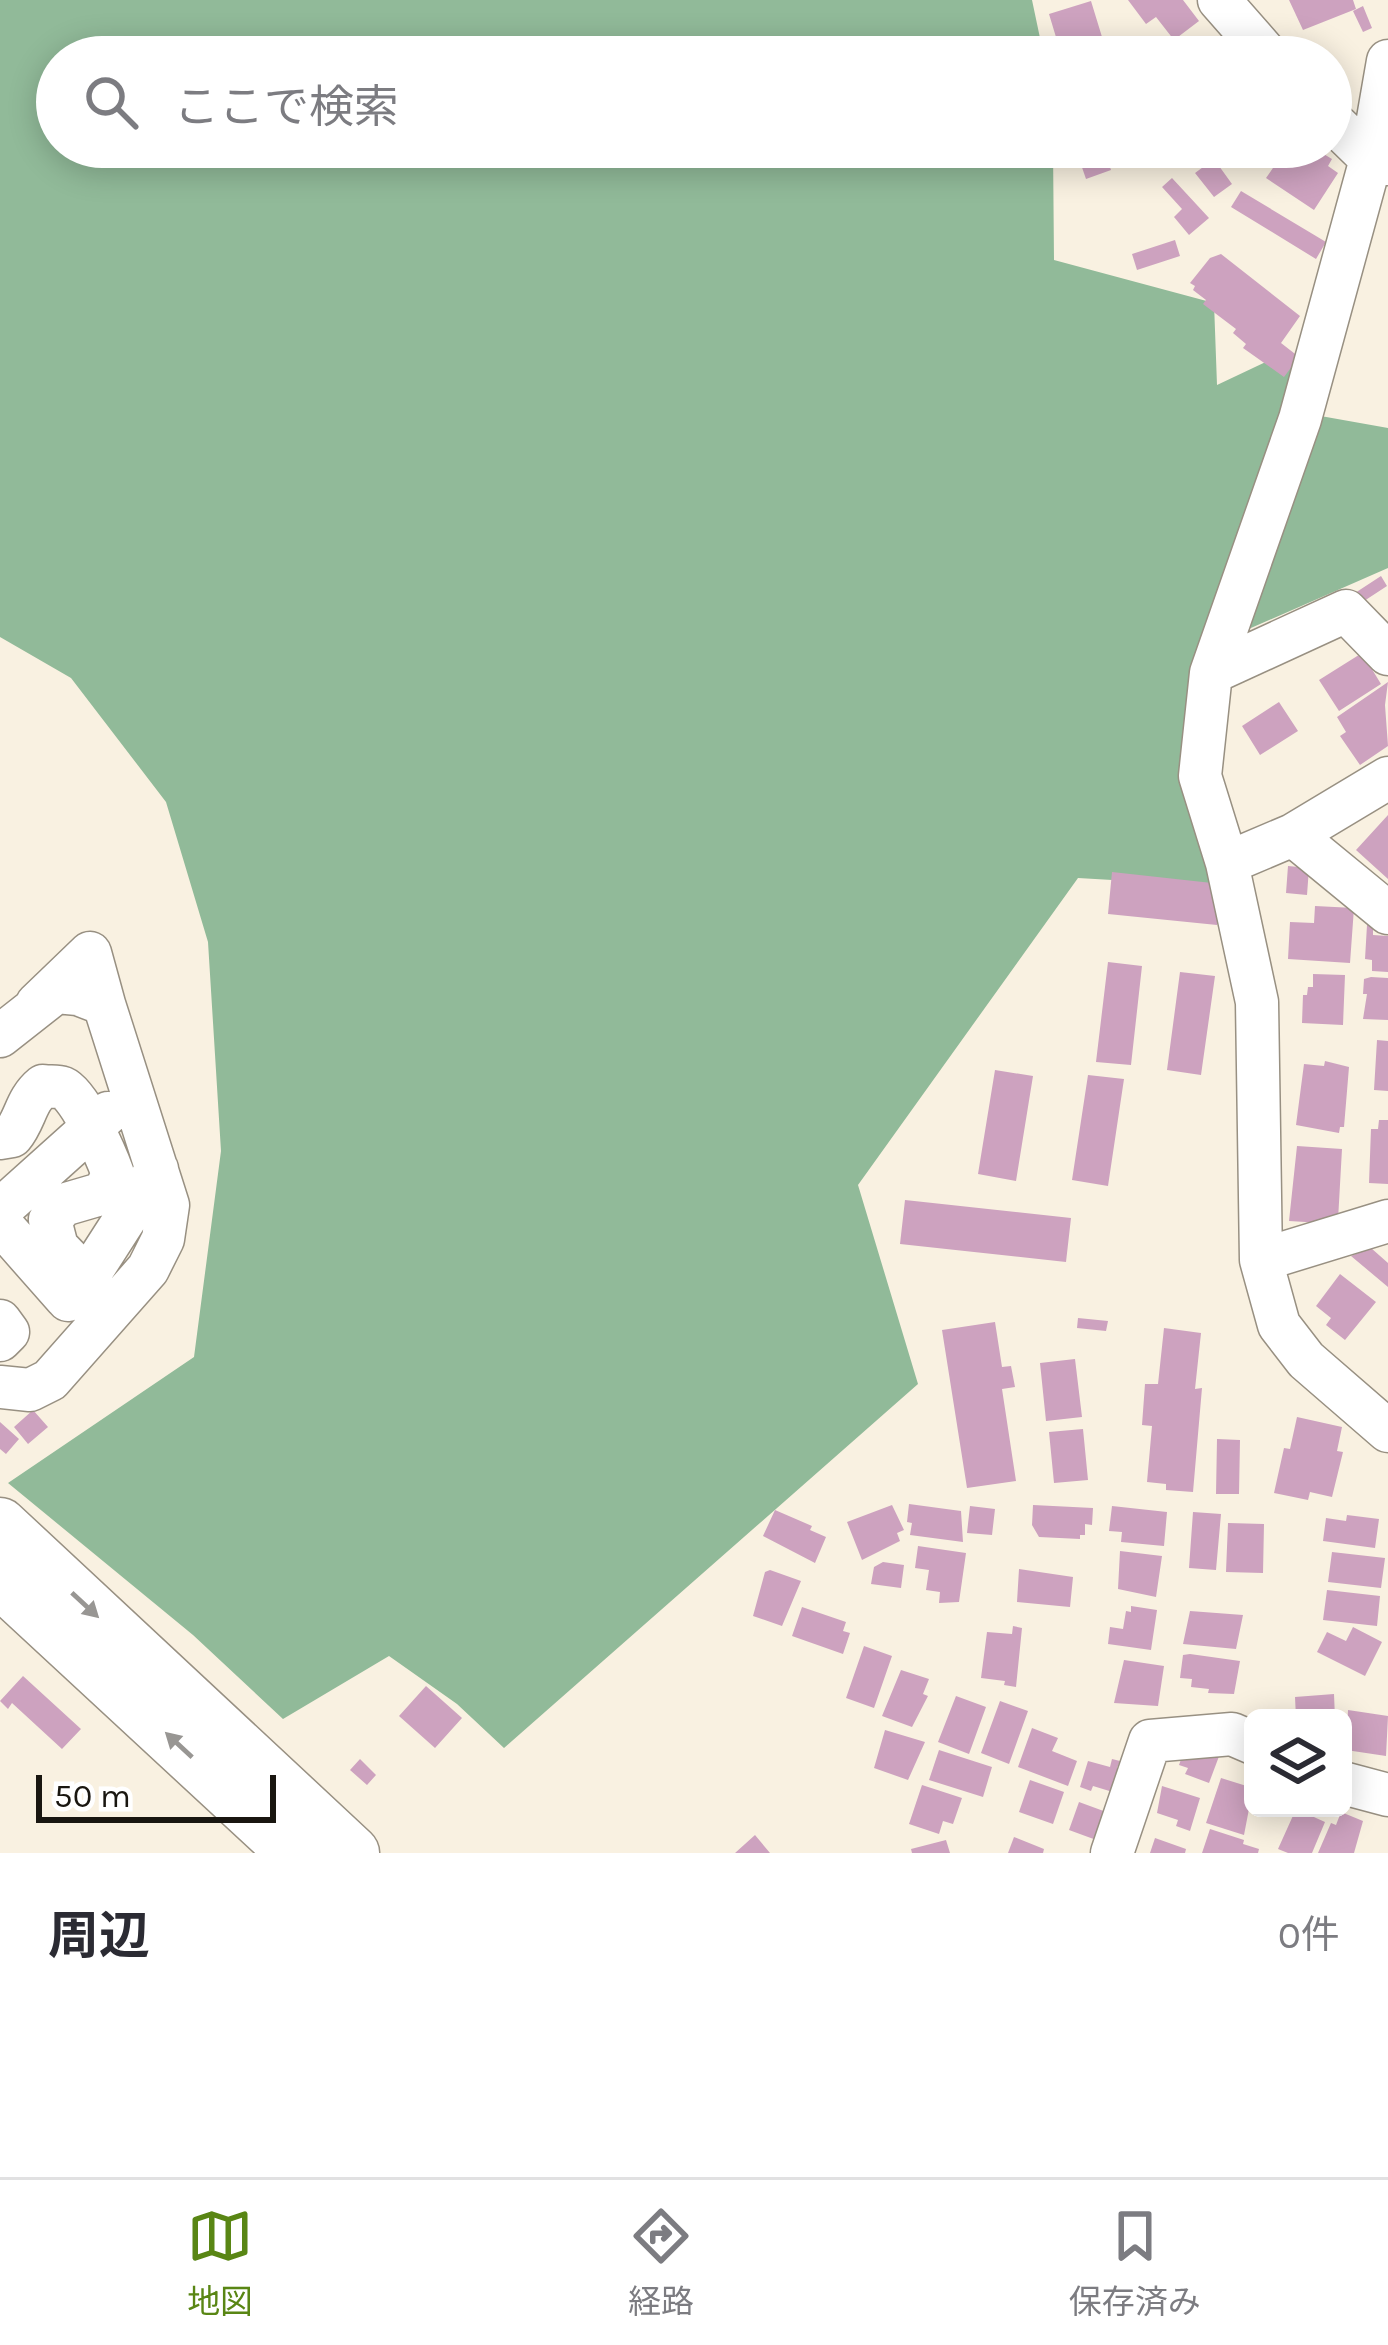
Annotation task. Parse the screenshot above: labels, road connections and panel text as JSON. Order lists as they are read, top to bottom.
{
  "scale_bar": "50 m",
  "page": {
    "search": "ここで検索",
    "scale": "50 m",
    "heading": ["周辺", "0件"],
    "nav": ["地図", "経路", "保存済み"]
  }
}
